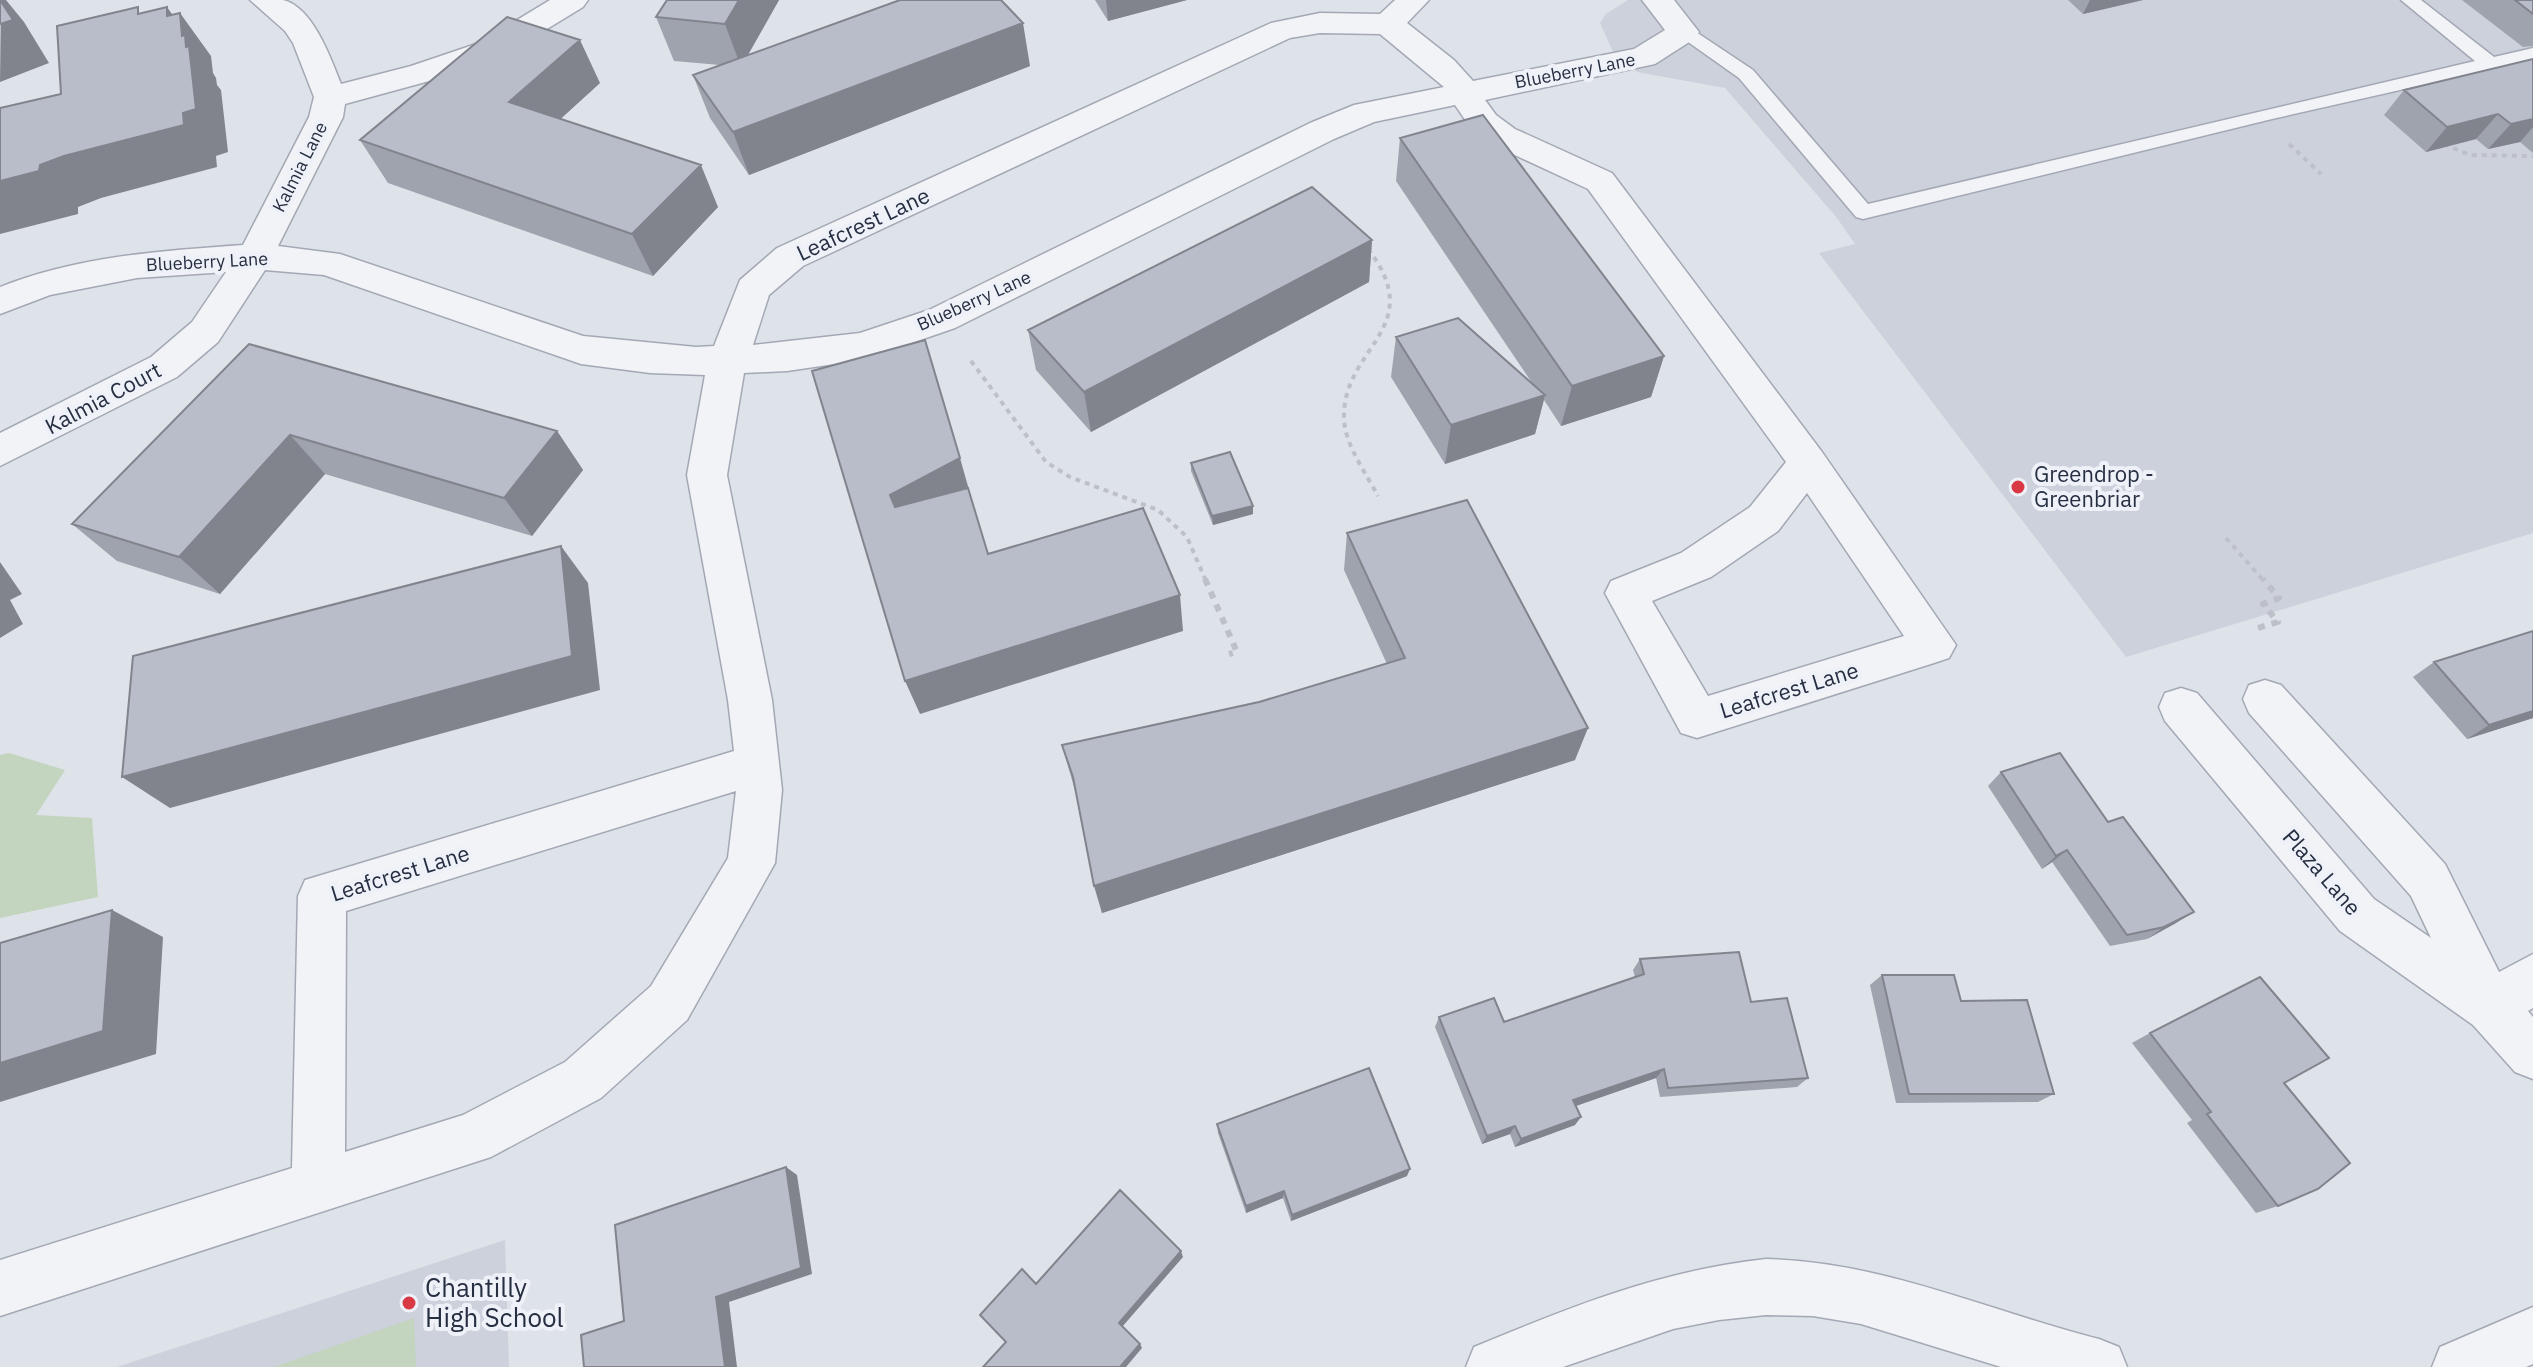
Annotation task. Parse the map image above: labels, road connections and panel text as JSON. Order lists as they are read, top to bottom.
{
  "streets": {
    "street": [
      "Blueberry Lane",
      "Kalmia Lane",
      "Leafcrest Lane",
      "Kalmia Court",
      "Plaza Lane"
    ]
  },
  "crossings": [
    ["Blueberry Lane", "Kalmia Lane"],
    ["Blueberry Lane", "Leafcrest Lane"],
    ["Blueberry Lane", "Kalmia Court"],
    ["Kalmia Lane", "Kalmia Court"]
  ],
  "places": ["Greendrop - Greenbriar", "Chantilly High School"]
}
